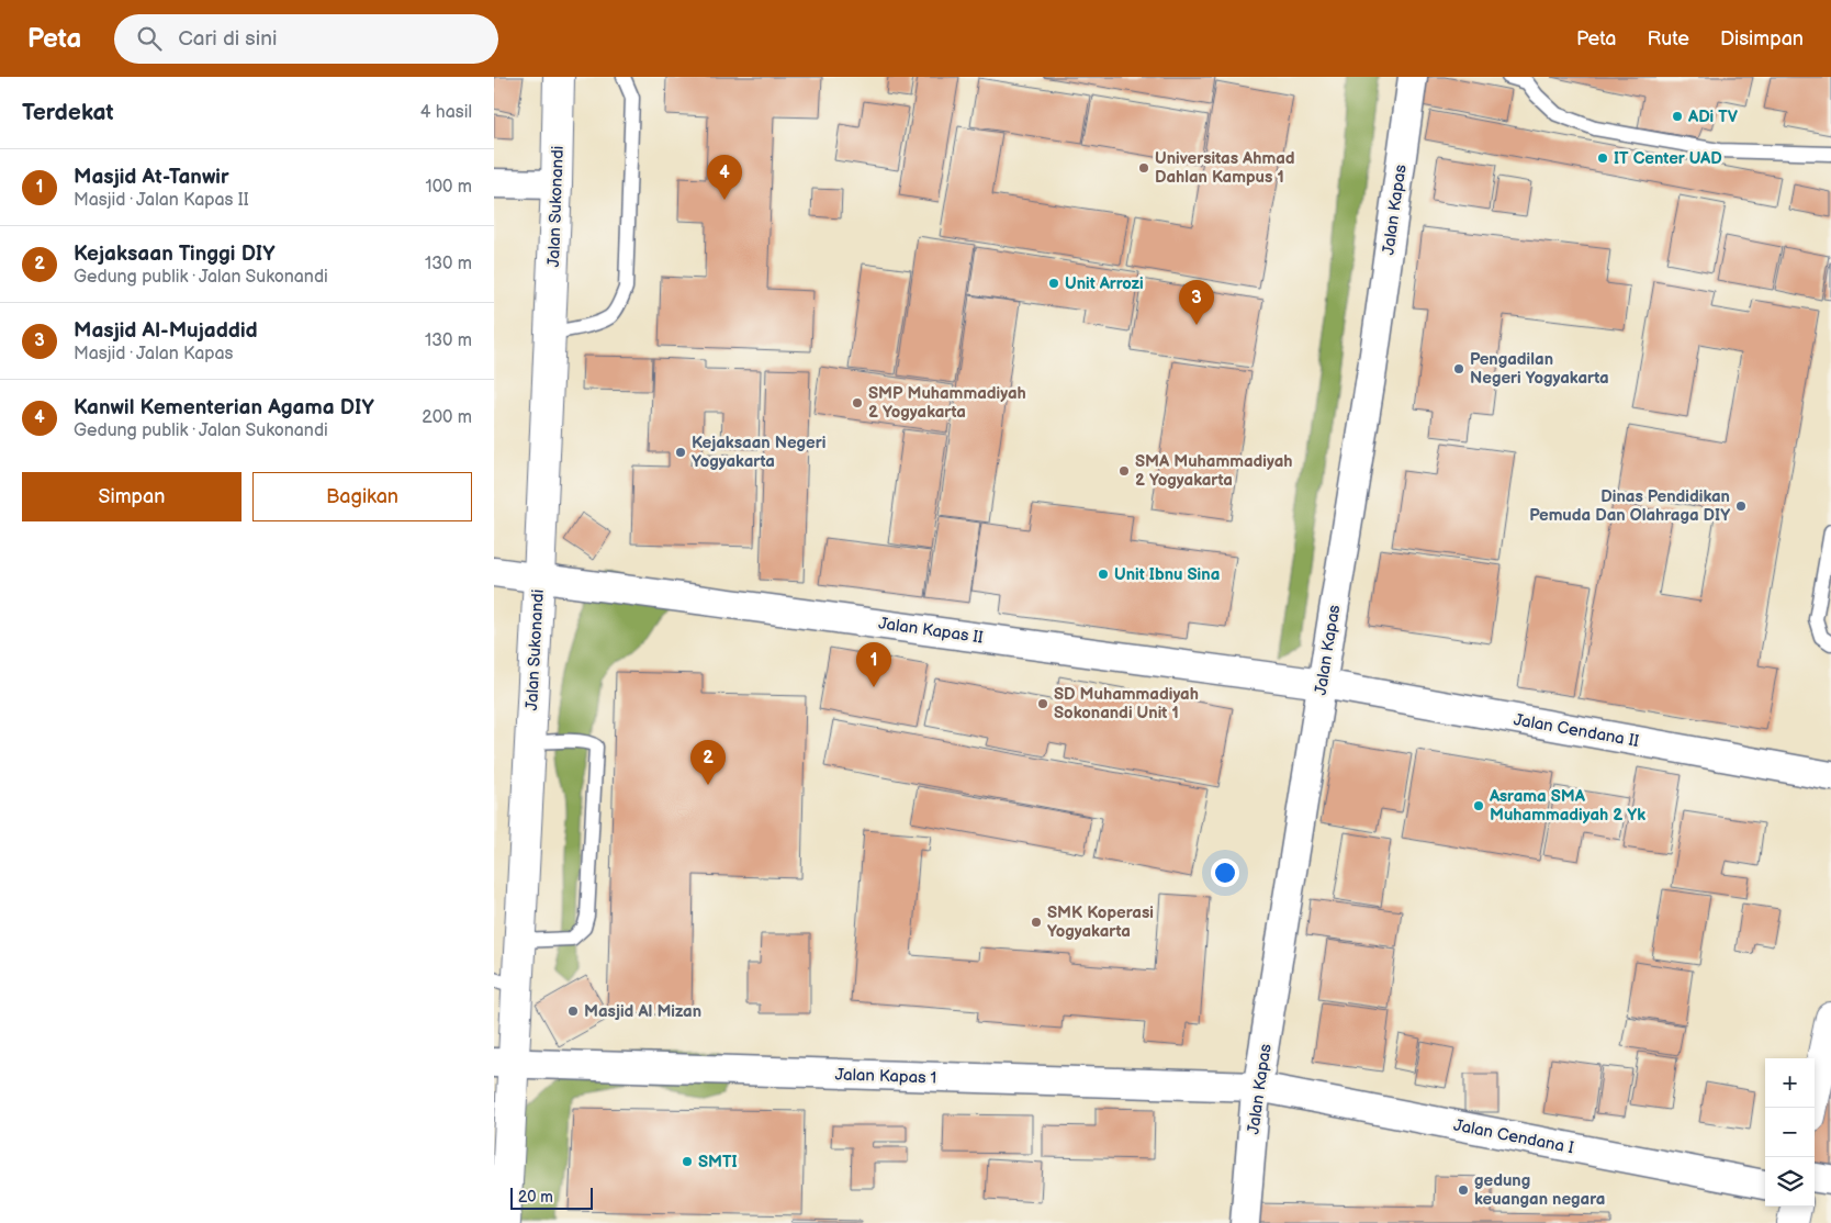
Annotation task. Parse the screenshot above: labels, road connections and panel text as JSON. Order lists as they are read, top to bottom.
{
  "streets": {
    "street": [
      "Jalan Sukonandi",
      "Jalan Kapas",
      "Jalan Kapas II",
      "Jalan Cendana II",
      "Jalan Kapas 1",
      "Jalan Cendana I"
    ]
  },
  "crossings": [
    ["Jalan Sukonandi", "Jalan Kapas II"],
    ["Jalan Sukonandi", "Jalan Kapas 1"],
    ["Jalan Kapas", "Jalan Kapas II"],
    ["Jalan Kapas", "Jalan Cendana II"],
    ["Jalan Kapas", "Jalan Kapas 1"],
    ["Jalan Kapas", "Jalan Cendana I"],
    ["Jalan Kapas II", "Jalan Cendana II"],
    ["Jalan Kapas 1", "Jalan Cendana I"]
  ],
  "places": [
    "ADi TV",
    "IT Center UAD",
    "Universitas Ahmad Dahlan Kampus 1",
    "Unit Arrozi",
    "Pengadilan Negeri Yogyakarta",
    "SMP Muhammadiyah 2 Yogyakarta",
    "Kejaksaan Negeri Yogyakarta",
    "SMA Muhammadiyah 2 Yogyakarta",
    "Dinas Pendidikan Pemuda Dan Olahraga DIY",
    "Unit Ibnu Sina",
    "SD Muhammadiyah Sokonandi Unit 1",
    "Asrama SMA Muhammadiyah 2 Yk",
    "SMK Koperasi Yogyakarta",
    "Masjid Al Mizan",
    "SMTI",
    "gedung keuangan negara"
  ],
  "scale_bar": "20 m",
  "page": {
    "header": "Peta",
    "search": "Cari di sini",
    "nav": ["Peta", "Rute", "Disimpan"],
    "heading": ["Terdekat", "4 hasil"],
    "list": [
      {
        "mark": "1",
        "name": "Masjid At-Tanwir",
        "note": "Masjid · Jalan Kapas II",
        "value": "100 m"
      },
      {
        "mark": "2",
        "name": "Kejaksaan Tinggi DIY",
        "note": "Gedung publik · Jalan Sukonandi",
        "value": "130 m"
      },
      {
        "mark": "3",
        "name": "Masjid Al-Mujaddid",
        "note": "Masjid · Jalan Kapas",
        "value": "130 m"
      },
      {
        "mark": "4",
        "name": "Kanwil Kementerian Agama DIY",
        "note": "Gedung publik · Jalan Sukonandi",
        "value": "200 m"
      }
    ],
    "pins": [
      "4",
      "3",
      "1",
      "2"
    ],
    "buttons": ["Simpan", "Bagikan"],
    "map_buttons": ["+", "−"],
    "scale": "20 m"
  }
}
